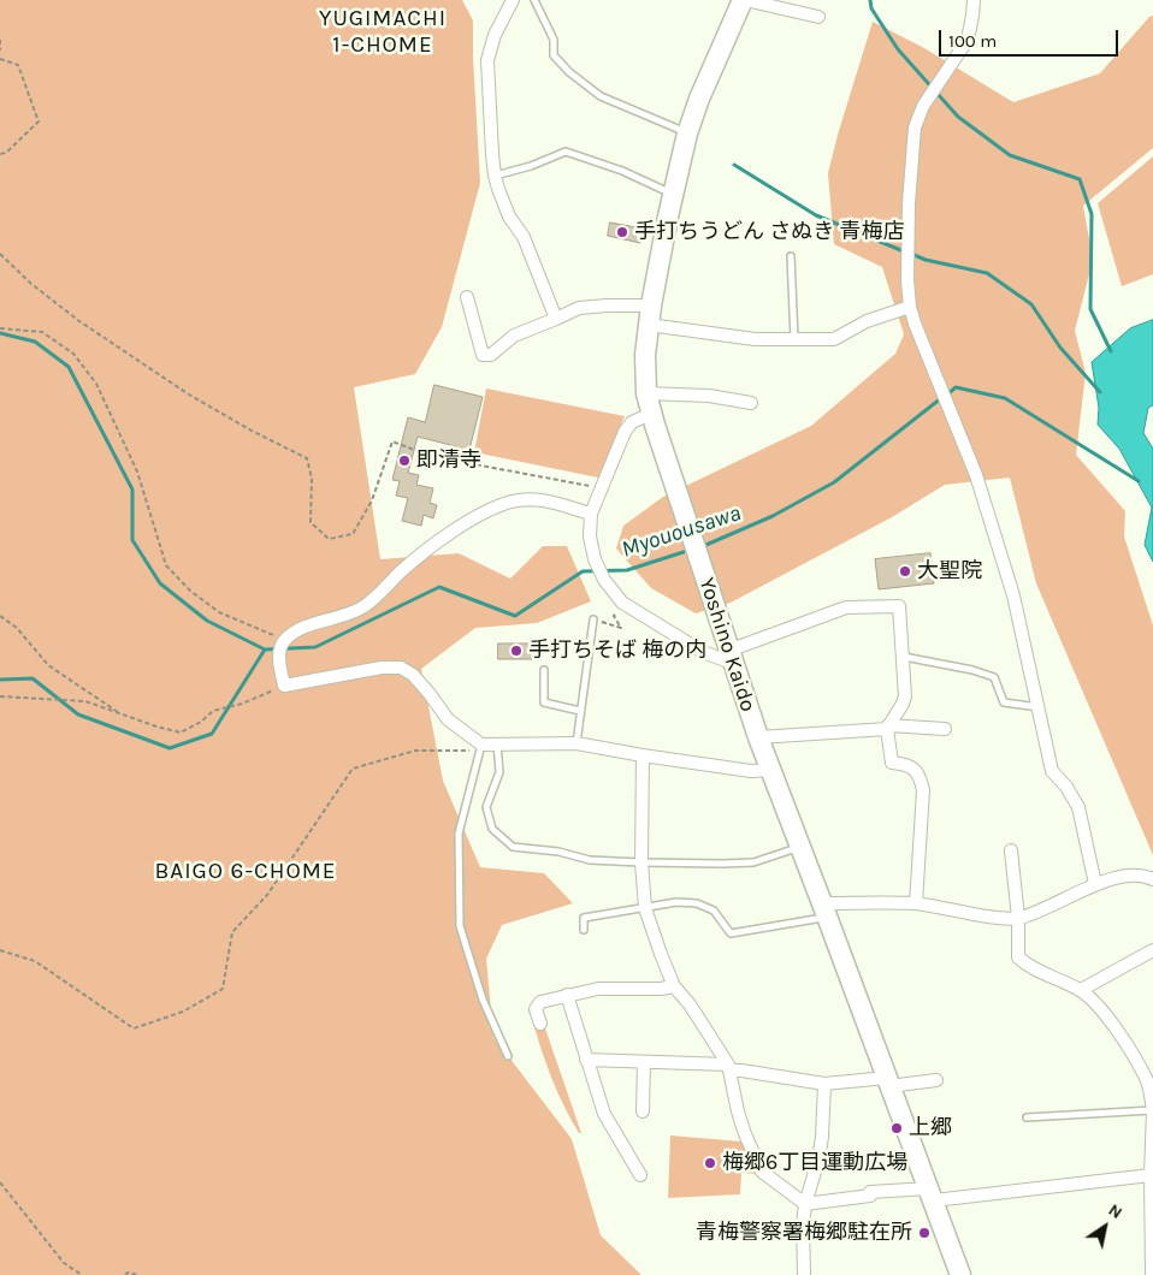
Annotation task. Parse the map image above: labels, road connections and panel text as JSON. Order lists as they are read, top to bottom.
{
  "streets": {
    "main road": ["Yoshino Kaido"]
  },
  "districts": ["YUGIMACHI 1-CHOME", "BAIGO 6-CHOME"],
  "water": ["Myouousawa"],
  "places": [
    "手打ちうどん さぬき 青梅店",
    "即清寺",
    "大聖院",
    "手打ちそば 梅の内",
    "上郷",
    "梅郷6丁目運動広場",
    "青梅警察署梅郷駐在所"
  ],
  "scale_bar": "100 m",
  "north": "top right"
}
